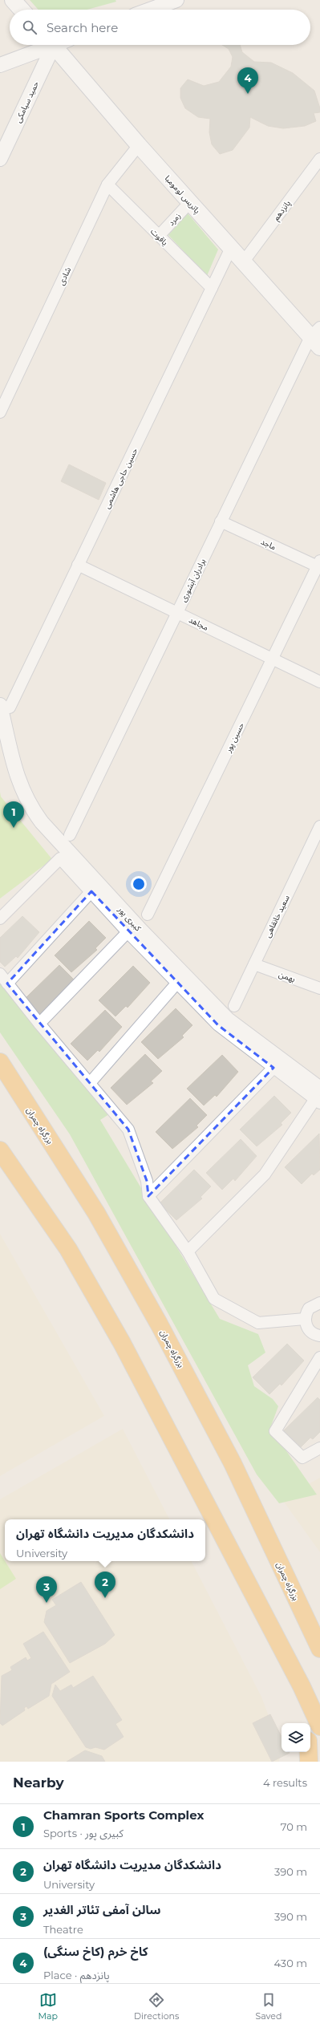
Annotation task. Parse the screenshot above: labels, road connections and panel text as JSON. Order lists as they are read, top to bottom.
{
  "streets": {
    "highway": ["بزرگراه چمران"],
    "main road": ["پاتریس لومومبا"],
    "street": [
      "حمید سیامکی",
      "پانزدهم",
      "زمرد",
      "یاقوت",
      "شادی",
      "حسین حاجی هاشمی",
      "ماجد",
      "برادران آبشوری",
      "مجاهد",
      "حسین پور",
      "سعید خانقاهی",
      "کبیری پور",
      "بهمن"
    ]
  },
  "crossings": [
    ["پاتریس لومومبا", "پانزدهم"],
    ["پاتریس لومومبا", "زمرد"],
    ["پاتریس لومومبا", "شادی"],
    ["پاتریس لومومبا", "حسین حاجی هاشمی"],
    ["پاتریس لومومبا", "برادران آبشوری"],
    ["زمرد", "یاقوت"],
    ["یاقوت", "شادی"],
    ["یاقوت", "حسین حاجی هاشمی"],
    ["حسین حاجی هاشمی", "مجاهد"],
    ["حسین حاجی هاشمی", "کبیری پور"],
    ["ماجد", "برادران آبشوری"],
    ["ماجد", "حسین پور"],
    ["برادران آبشوری", "مجاهد"],
    ["مجاهد", "حسین پور"],
    ["سعید خانقاهی", "بهمن"]
  ],
  "page": {
    "search": "Search here",
    "pins": [
      "4",
      "1",
      "2",
      "3"
    ],
    "popup": ["دانشکدگان مدیریت دانشگاه تهران", "University"],
    "heading": ["Nearby", "4 results"],
    "list": [
      {
        "mark": "1",
        "name": "Chamran Sports Complex",
        "note": "Sports · کبیری پور",
        "value": "70 m"
      },
      {
        "mark": "2",
        "name": "دانشکدگان مدیریت دانشگاه تهران",
        "note": "University",
        "value": "390 m"
      },
      {
        "mark": "3",
        "name": "سالن آمفی تئاتر الغدير",
        "note": "Theatre",
        "value": "390 m"
      },
      {
        "mark": "4",
        "name": "کاخ خرم (کاخ سنگی)",
        "note": "Place · پانزدهم",
        "value": "430 m"
      }
    ],
    "nav": ["Map", "Directions", "Saved"]
  }
}
